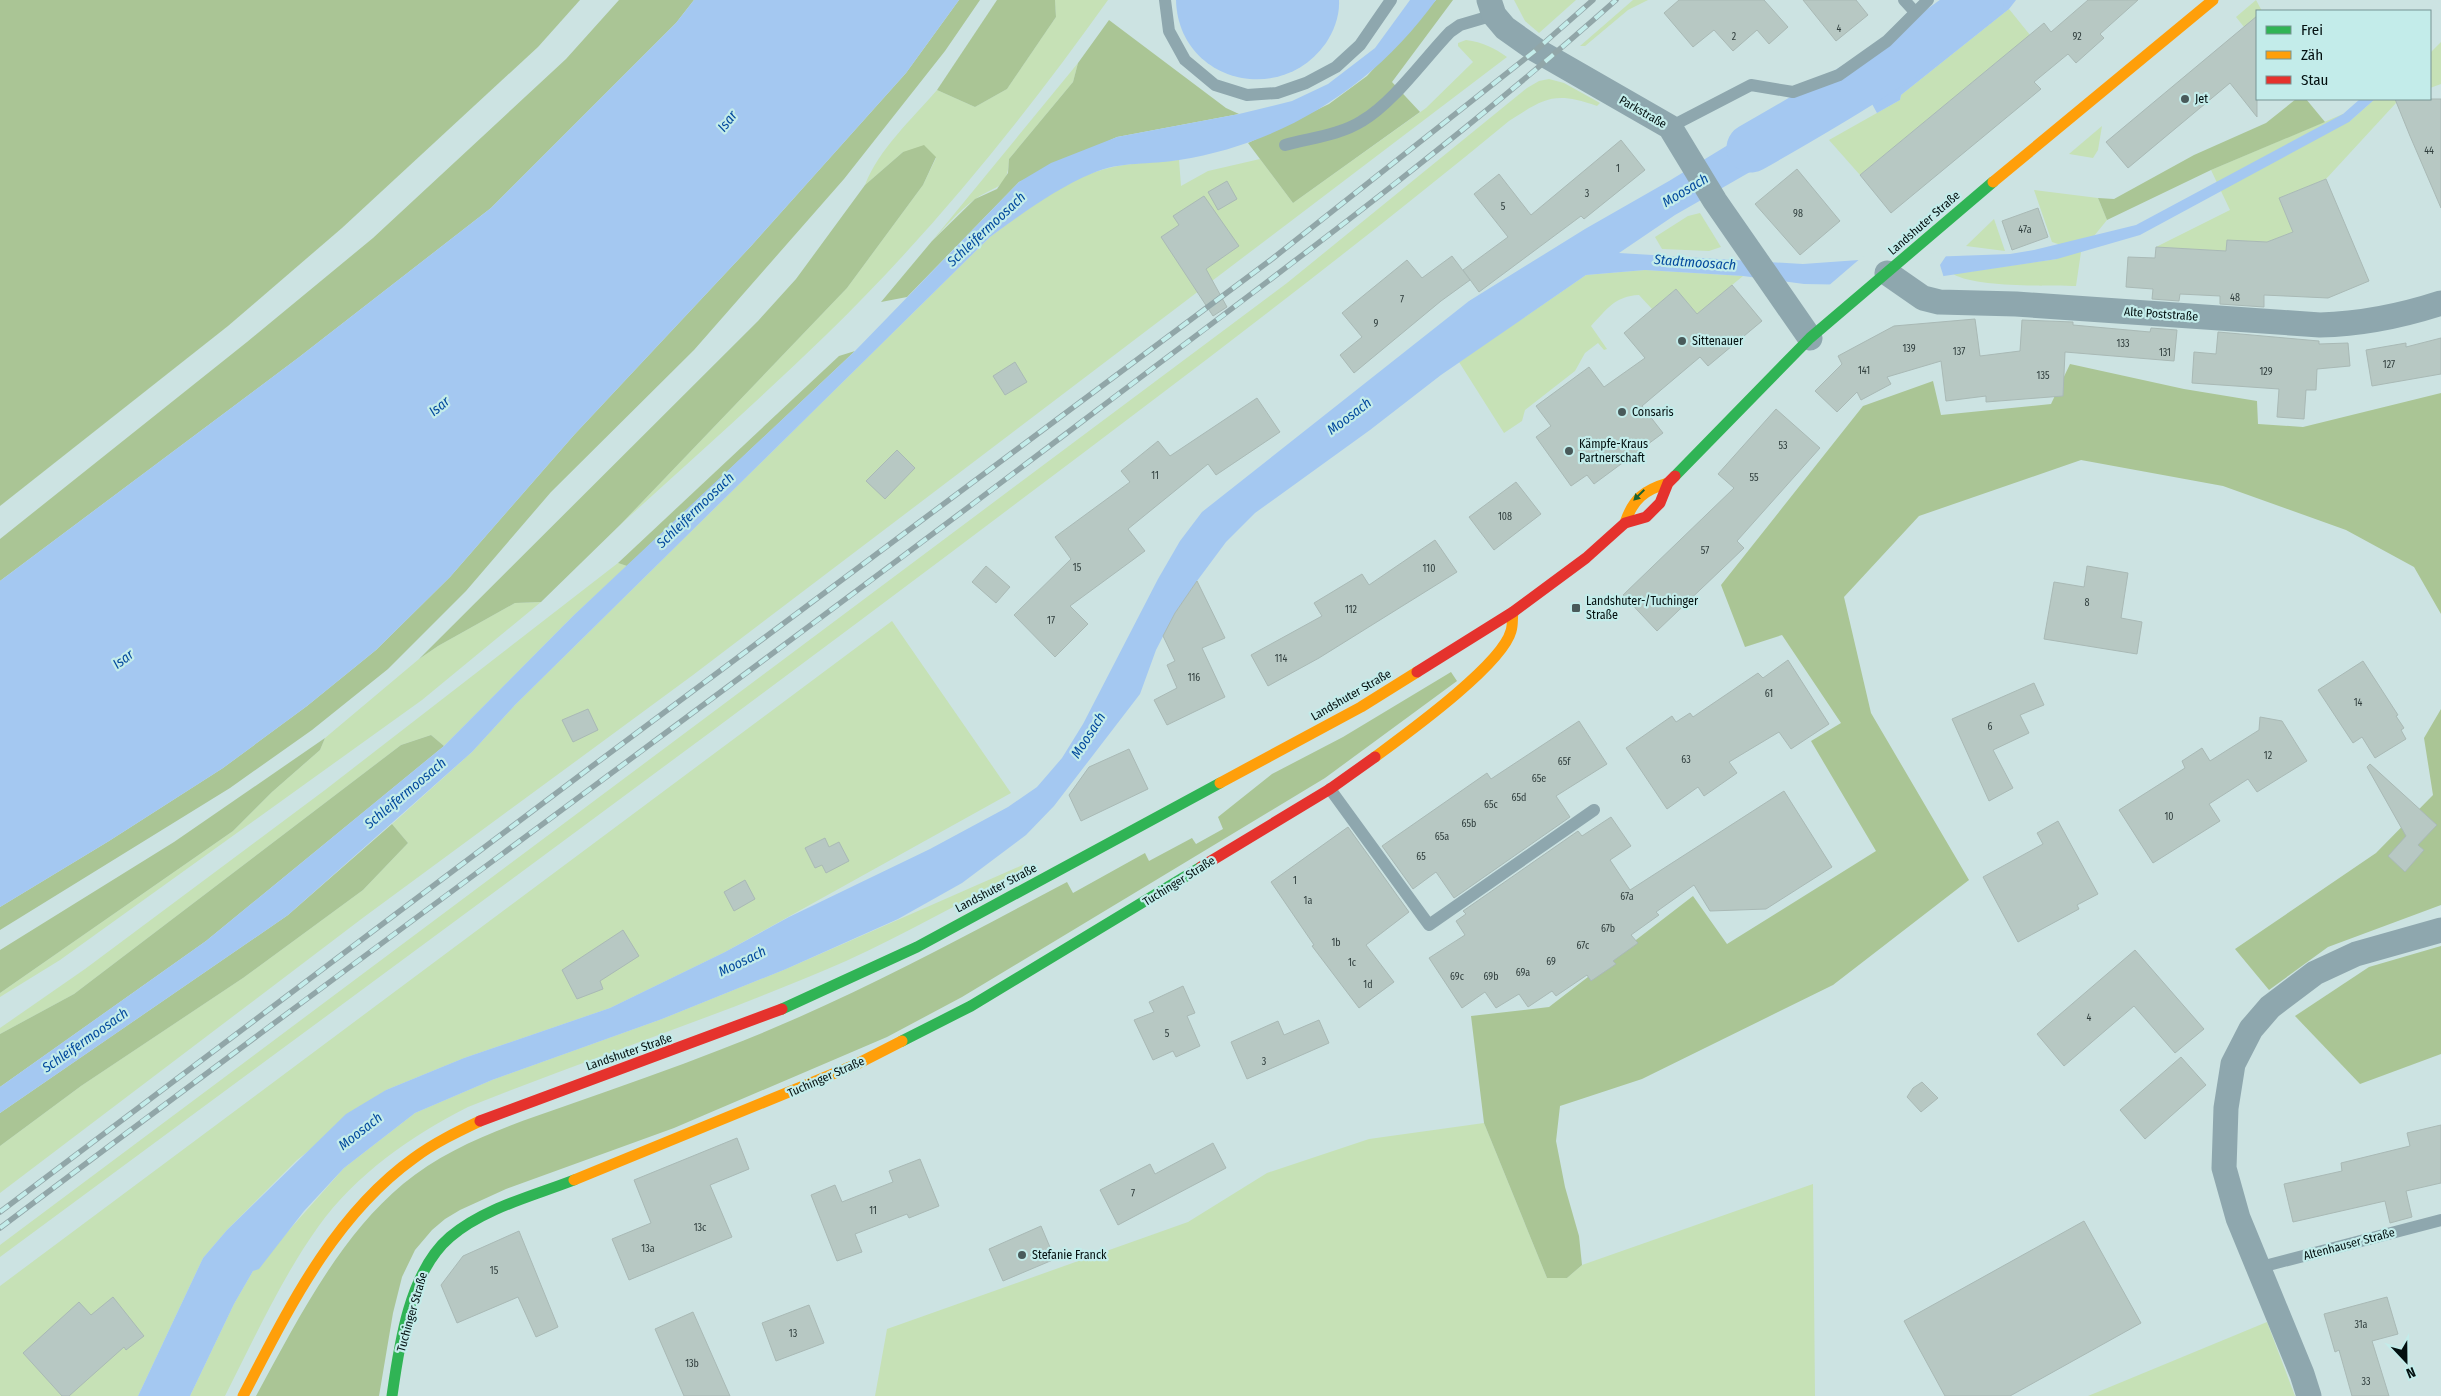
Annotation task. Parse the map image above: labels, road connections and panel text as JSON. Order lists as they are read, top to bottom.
{
  "streets": {
    "main road": ["Landshuter Straße", "Tuchinger Straße"],
    "street": ["Parkstraße", "Alte Poststraße"],
    "lane": ["Altenhauser Straße"]
  },
  "crossings": [
    ["Parkstraße", "Landshuter Straße"],
    ["Landshuter Straße", "Alte Poststraße"],
    ["Landshuter Straße", "Tuchinger Straße"]
  ],
  "water": [
    "Isar",
    "Moosach",
    "Schleifermoosach",
    "Stadtmoosach"
  ],
  "places": {
    "other": [
      "Jet",
      "Sittenauer",
      "Consaris",
      "Kämpfe-Kraus Partnerschaft",
      "Stefanie Franck"
    ],
    "transit": ["Landshuter-/Tuchinger Straße"]
  },
  "house_numbers": [
    "4",
    "2",
    "92",
    "44",
    "1",
    "3",
    "5",
    "98",
    "47a",
    "48",
    "7",
    "9",
    "133",
    "139",
    "137",
    "131",
    "127",
    "141",
    "129",
    "135",
    "53",
    "11",
    "55",
    "108",
    "57",
    "15",
    "110",
    "8",
    "112",
    "17",
    "114",
    "116",
    "61",
    "14",
    "6",
    "12",
    "63",
    "65f",
    "65e",
    "65d",
    "65c",
    "10",
    "65b",
    "65a",
    "65",
    "1",
    "67a",
    "1a",
    "67b",
    "1b",
    "67c",
    "69",
    "1c",
    "69a",
    "69c",
    "69b",
    "1d",
    "4",
    "5",
    "3",
    "7",
    "11",
    "13c",
    "13a",
    "15",
    "31a",
    "13",
    "13b",
    "33"
  ],
  "legend": ["Frei", "Zäh", "Stau"],
  "north": "bottom"
}
